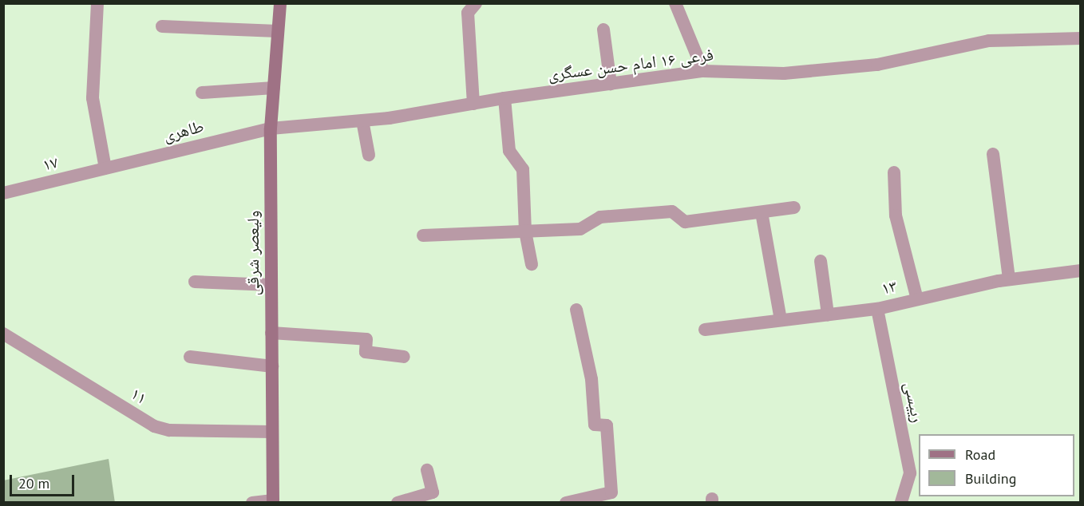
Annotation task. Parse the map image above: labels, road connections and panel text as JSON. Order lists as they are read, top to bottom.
{
  "streets": {
    "main road": ["ولیعصر شرقی"],
    "street": [
      "فرعی ۱۶ امام حسن عسگری",
      "طاهری",
      "۱۷",
      "۱۳",
      "۱۱",
      "رییسی"
    ]
  },
  "crossings": [
    ["فرعی ۱۶ امام حسن عسگری", "طاهری"],
    ["فرعی ۱۶ امام حسن عسگری", "ولیعصر شرقی"],
    ["طاهری", "۱۷"],
    ["طاهری", "ولیعصر شرقی"],
    ["ولیعصر شرقی", "۱۱"],
    ["۱۳", "رییسی"]
  ],
  "legend": ["Road", "Building"],
  "scale_bar": "20 m"
}
